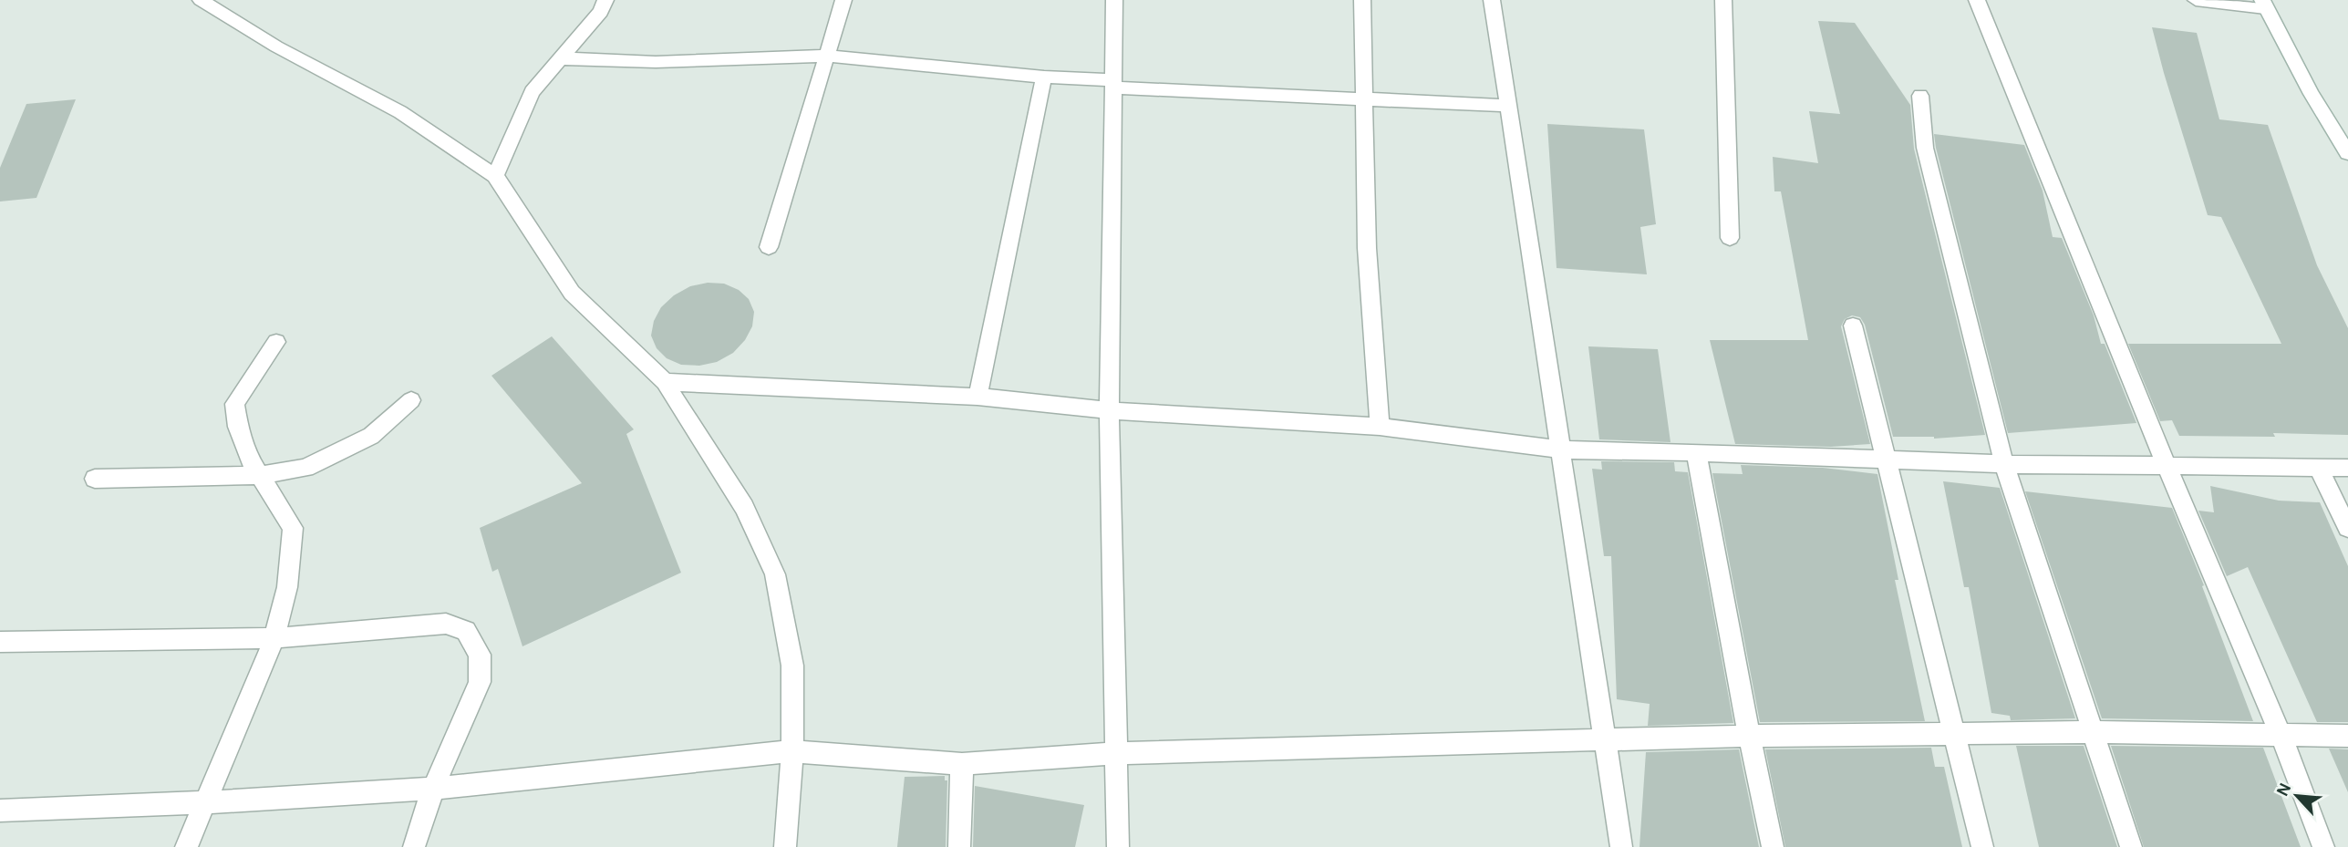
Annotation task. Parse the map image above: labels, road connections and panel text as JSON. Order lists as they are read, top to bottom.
{
  "north": "top left"
}
